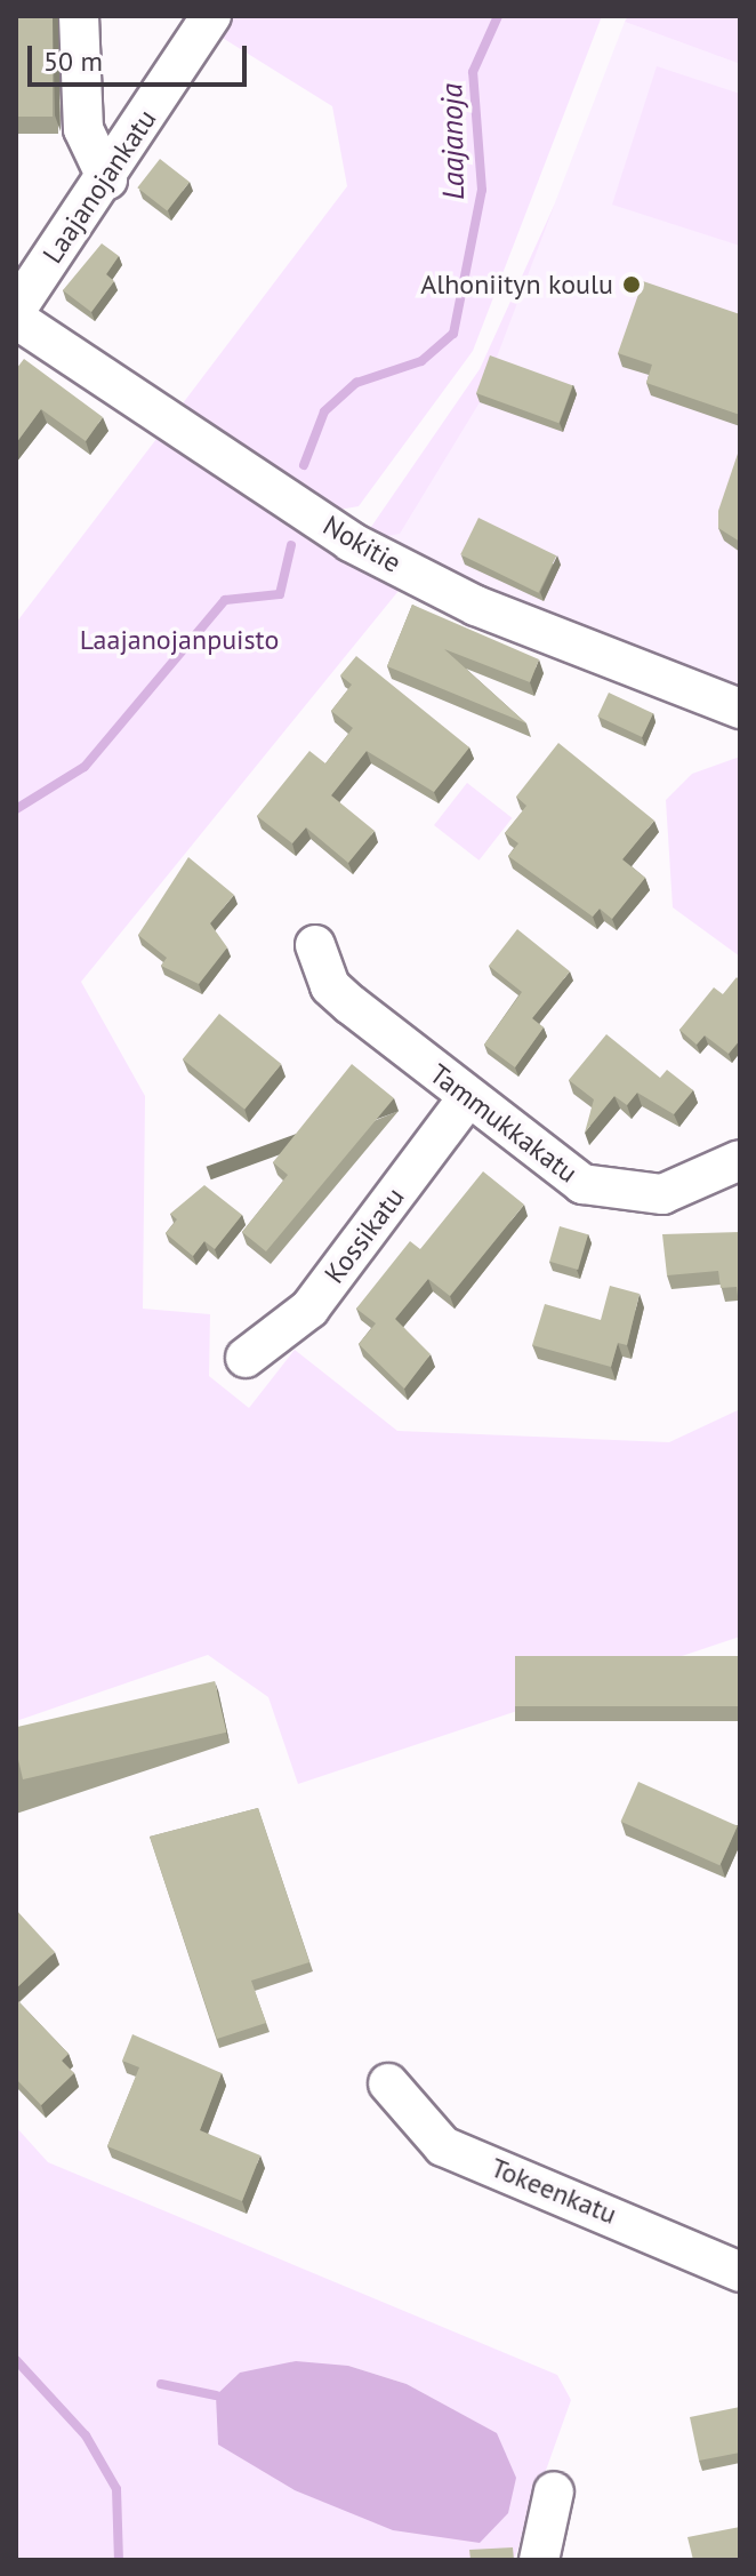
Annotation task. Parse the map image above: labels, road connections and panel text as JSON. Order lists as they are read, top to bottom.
{
  "streets": {
    "street": [
      "Laajanojankatu",
      "Nokitie",
      "Tammukkakatu",
      "Kossikatu",
      "Tokeenkatu"
    ]
  },
  "crossings": [
    ["Tammukkakatu", "Kossikatu"]
  ],
  "water": ["Laajanoja"],
  "parks": ["Laajanojanpuisto"],
  "places": ["Alhoniityn koulu"],
  "scale_bar": "50 m"
}
